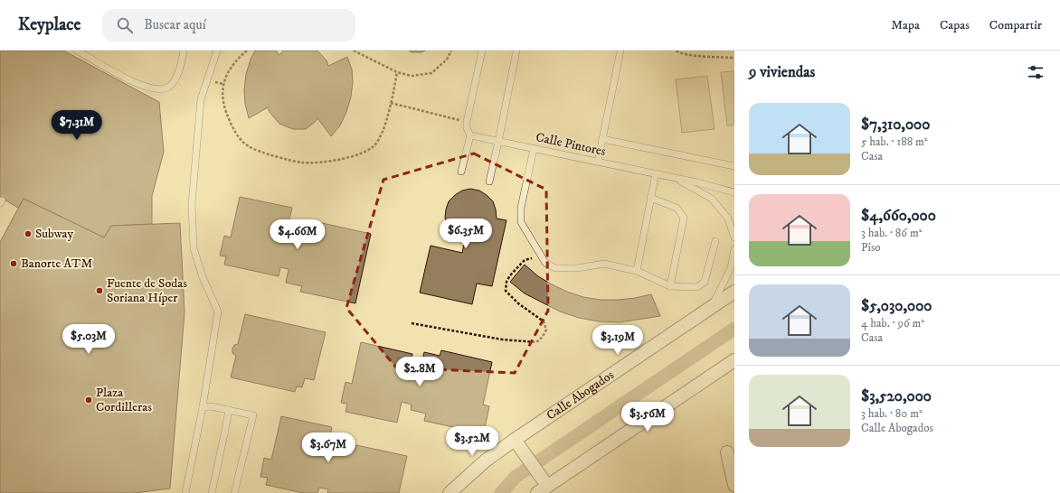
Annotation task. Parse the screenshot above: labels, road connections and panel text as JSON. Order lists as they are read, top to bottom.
{
  "streets": {
    "street": ["Calle Abogados"],
    "lane": ["Calle Pintores"]
  },
  "places": [
    "Subway",
    "Banorte ATM",
    "Fuente de Sodas Soriana Híper",
    "Plaza Cordilleras"
  ],
  "page": {
    "header": "Keyplace",
    "search": "Buscar aquí",
    "nav": ["Mapa", "Capas", "Compartir"],
    "heading": "9 viviendas",
    "list": [
      {
        "name": "$7,310,000",
        "note": "5 hab. · 188 m² · Casa"
      },
      {
        "name": "$4,660,000",
        "note": "3 hab. · 86 m² · Piso"
      },
      {
        "name": "$5,030,000",
        "note": "4 hab. · 96 m² · Casa"
      },
      {
        "name": "$3,520,000",
        "note": "3 hab. · 80 m² · Calle Abogados"
      }
    ],
    "price": [
      "$7.31M",
      "$6.35M",
      "$4.66M",
      "$5.03M",
      "$3.19M",
      "$2.8M",
      "$3.56M",
      "$3.52M",
      "$3.67M"
    ]
  }
}
